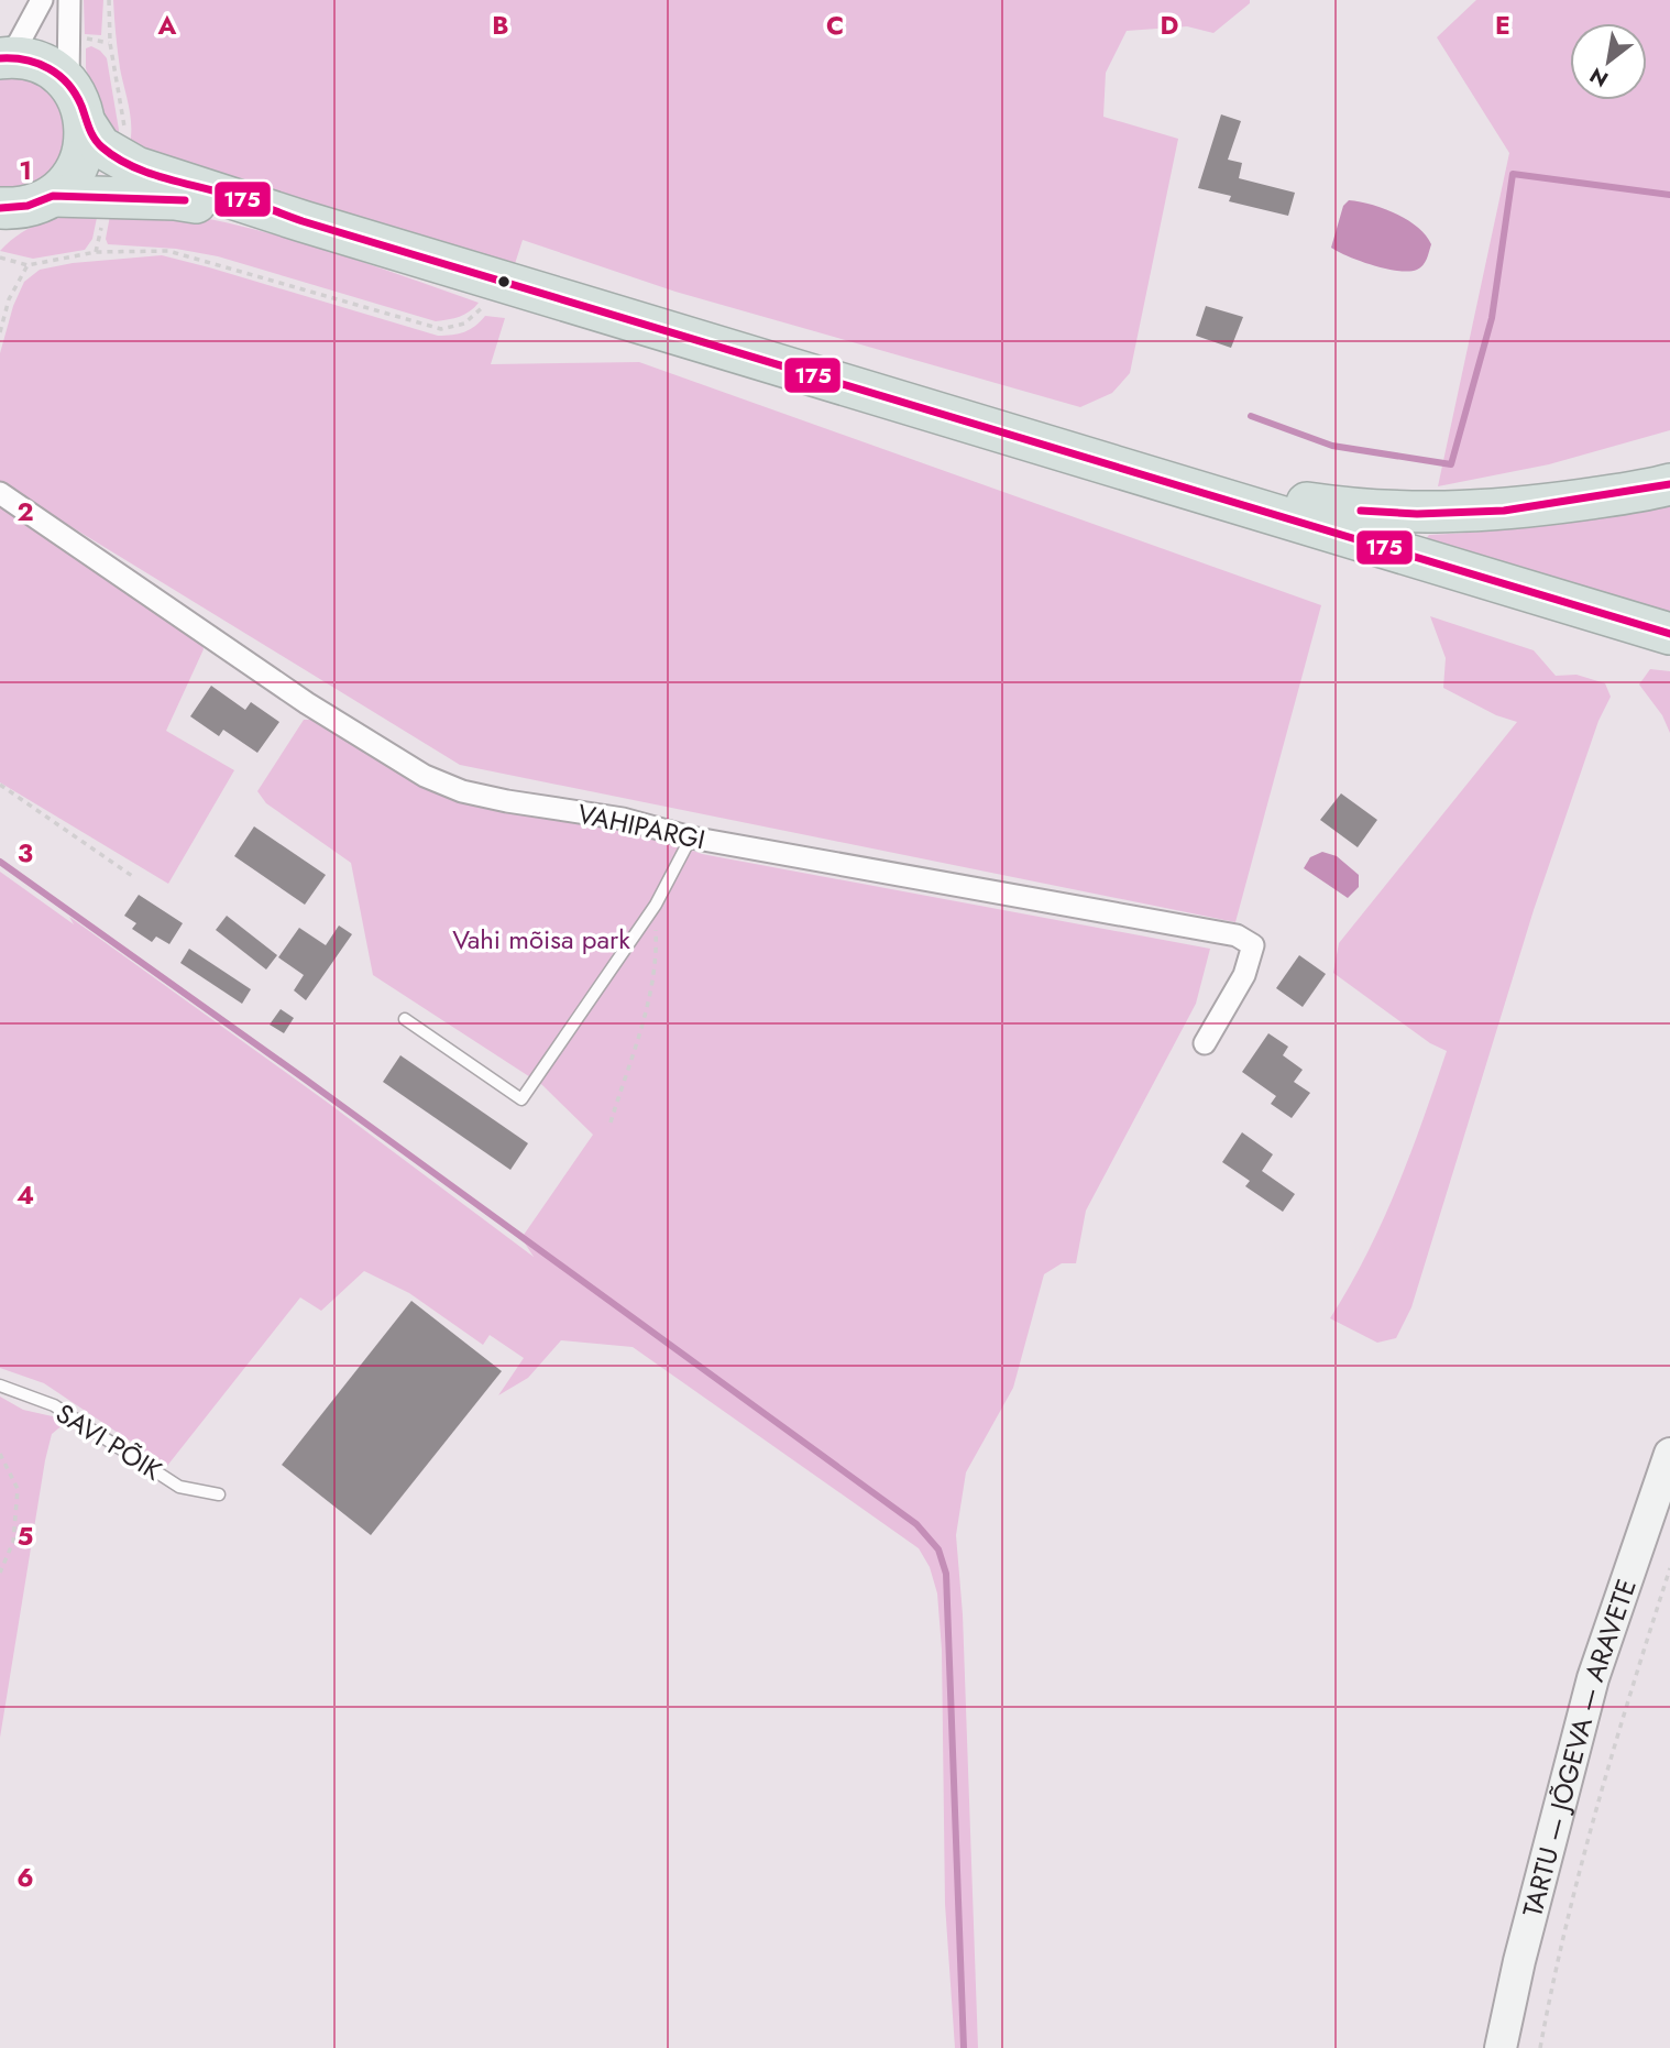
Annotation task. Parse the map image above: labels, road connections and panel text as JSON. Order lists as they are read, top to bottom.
{
  "streets": {
    "main road": ["TARTU — JÕGEVA — ARAVETE"],
    "street": ["VAHIPARGI"],
    "lane": ["SAVI PÕIK"]
  },
  "parks": ["Vahi mõisa park"],
  "lines": ["transit line 175"],
  "north": "bottom left",
  "grid": {
    "columns": [
      "A",
      "B",
      "C",
      "D",
      "E"
    ],
    "rows": [
      "1",
      "2",
      "3",
      "4",
      "5",
      "6"
    ]
  }
}
